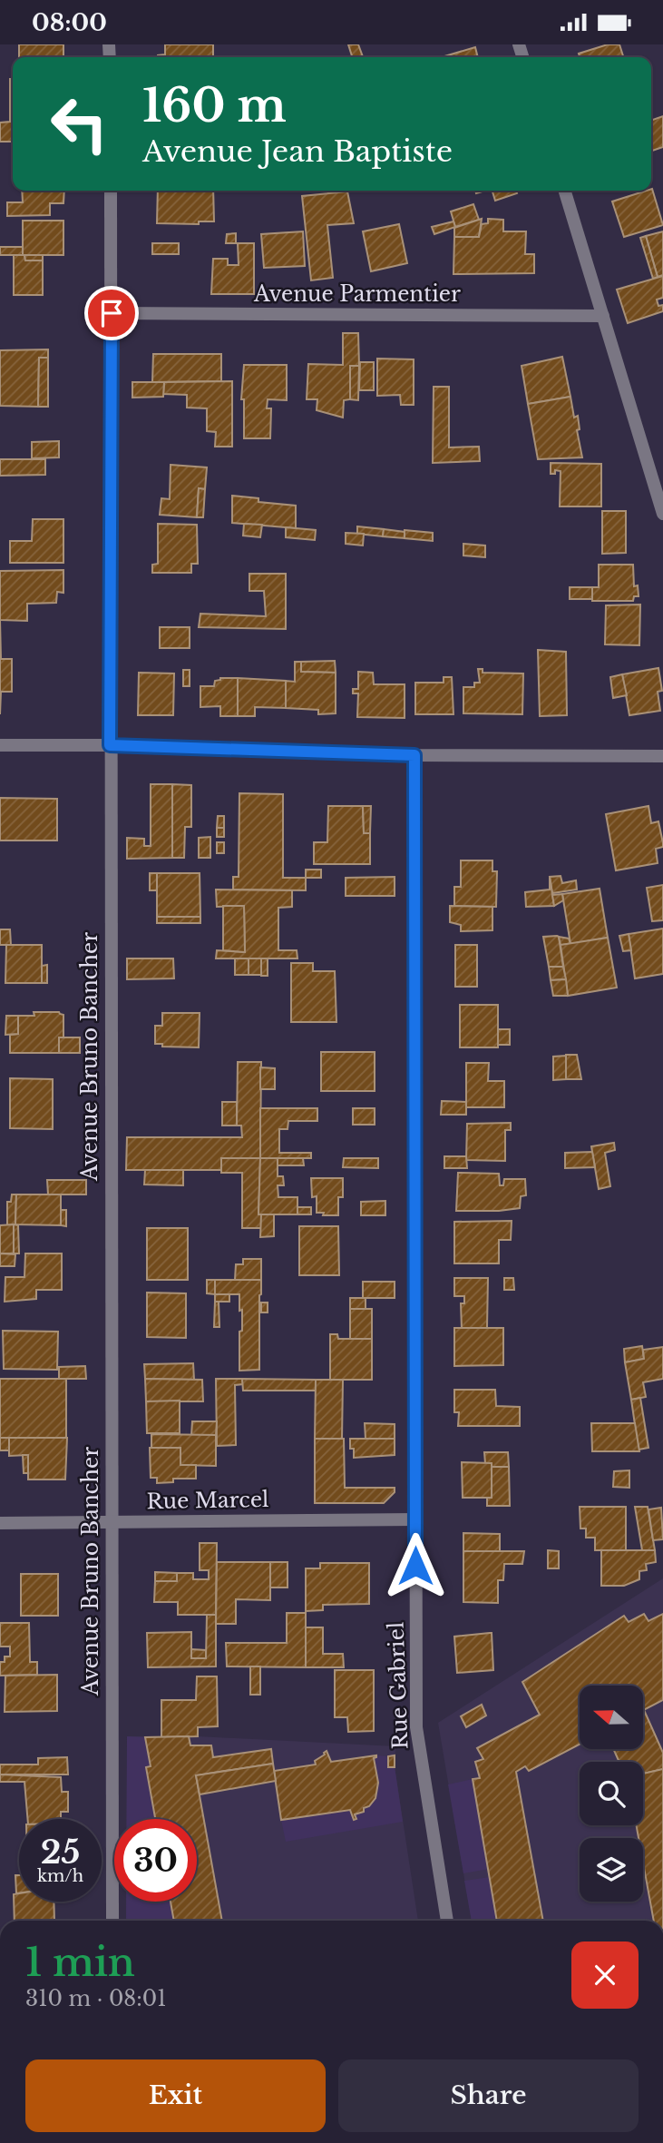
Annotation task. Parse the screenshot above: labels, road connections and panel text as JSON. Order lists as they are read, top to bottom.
{
  "streets": {
    "street": [
      "Avenue Parmentier",
      "Avenue Bruno Bancher",
      "Rue Marcel",
      "Rue Gabriel"
    ]
  },
  "crossings": [
    ["Avenue Parmentier", "Avenue Bruno Bancher"],
    ["Avenue Bruno Bancher", "Rue Marcel"],
    ["Rue Marcel", "Rue Gabriel"]
  ],
  "north": "left",
  "page": {
    "status": "08:00",
    "turn": ["160 m", "Avenue Jean Baptiste"],
    "speed": "25 km/h",
    "limit": "30",
    "heading": ["1 min", "310 m · 08:01"],
    "buttons": ["Exit", "Share"]
  }
}
